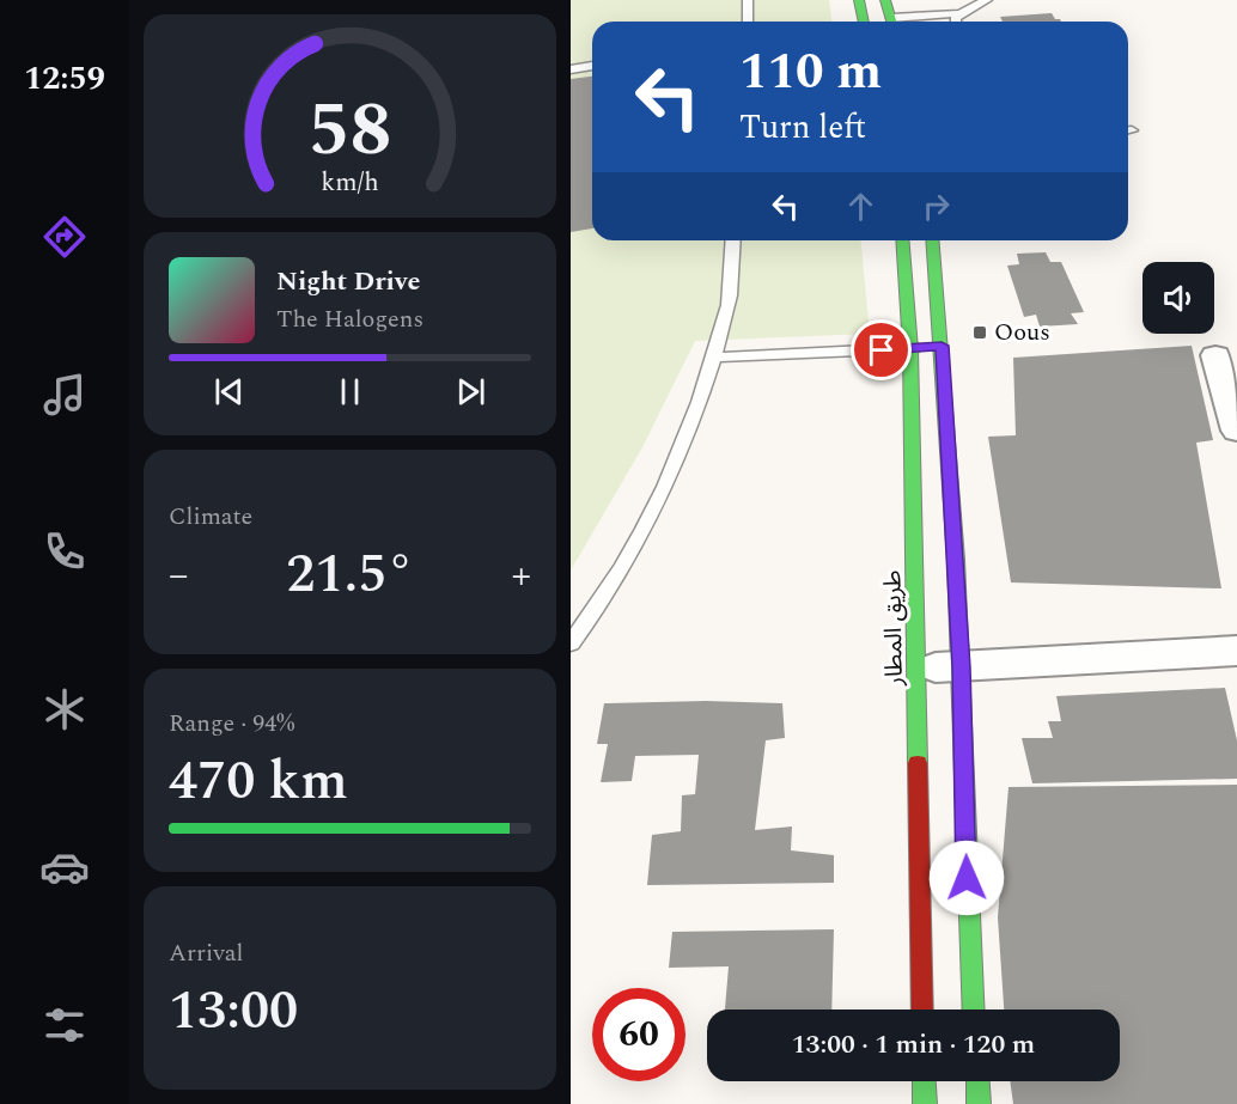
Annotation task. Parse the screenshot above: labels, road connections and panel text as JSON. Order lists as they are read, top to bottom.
{
  "streets": {
    "main road": ["طريق المطار"]
  },
  "places": {
    "transit": ["Oous"]
  },
  "page": {
    "tabs": "12:59",
    "turn": ["110 m", "Turn left"],
    "song": ["Night Drive", "The Halogens"],
    "tile": [
      "Climate",
      ["Range · 94%", "470 km"],
      ["Arrival", "13:00"]
    ],
    "heat": ["−", "21.5°", "+"],
    "limit": "60",
    "trip": "13:00 · 1 min · 120 m",
    "gauge": ["58", "km/h"]
  }
}
